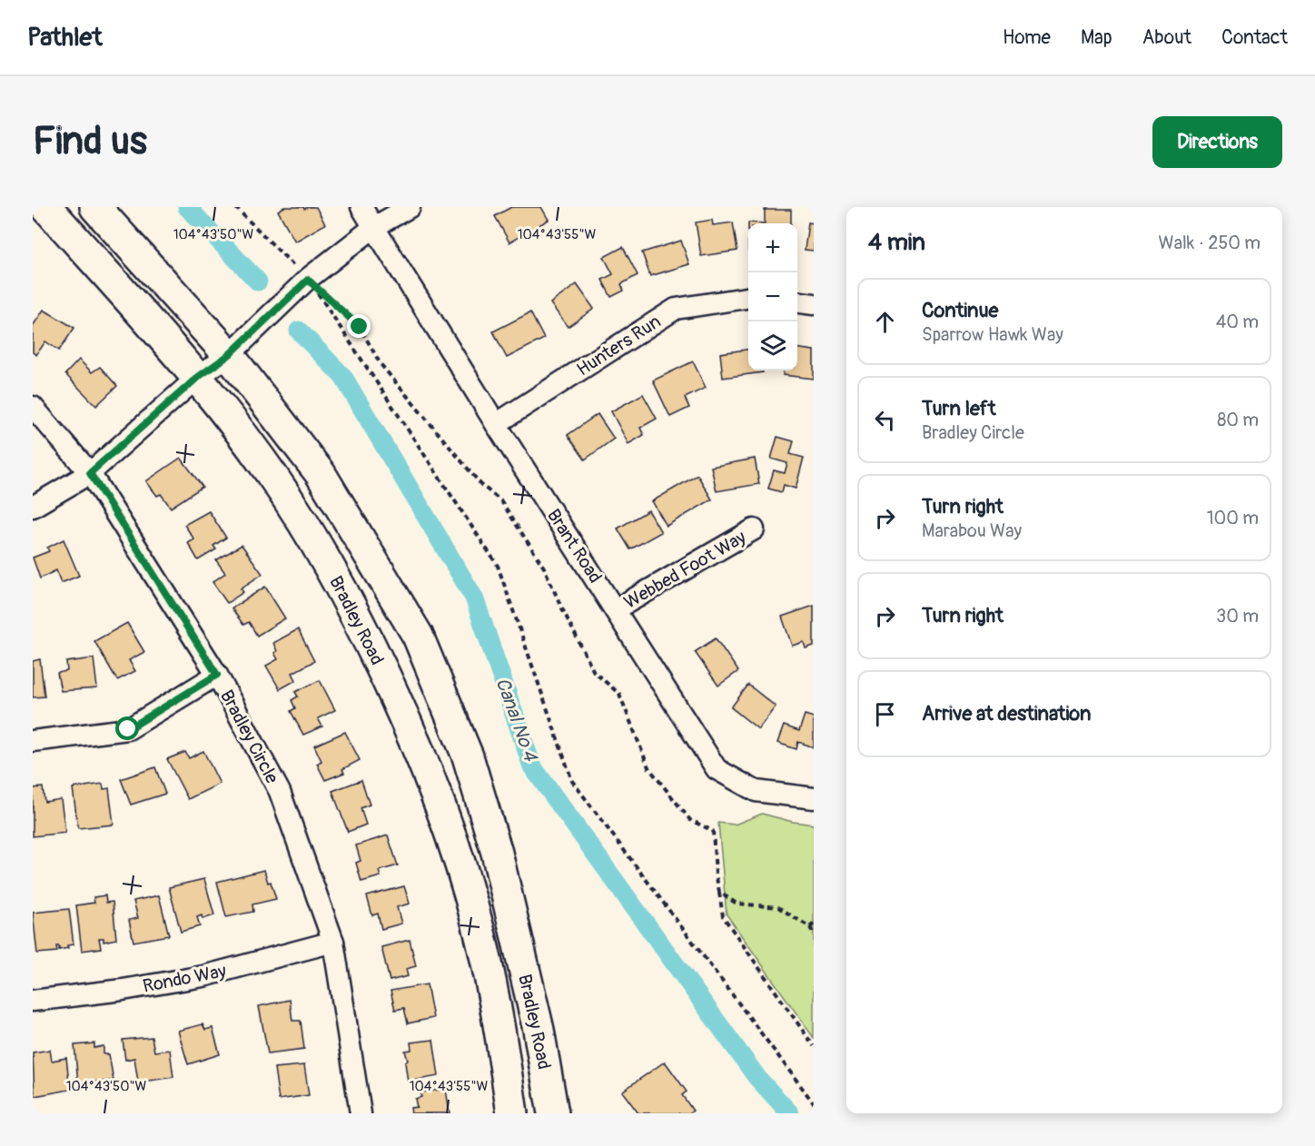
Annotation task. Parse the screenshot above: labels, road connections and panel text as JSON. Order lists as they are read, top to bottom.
{
  "streets": {
    "main road": ["Bradley Road"],
    "street": [
      "Hunters Run",
      "Brant Road",
      "Webbed Foot Way",
      "Bradley Circle",
      "Rondo Way"
    ]
  },
  "crossings": [
    ["Hunters Run", "Brant Road"],
    ["Brant Road", "Webbed Foot Way"],
    ["Bradley Circle", "Rondo Way"]
  ],
  "water": ["Canal No 4"],
  "page": {
    "header": "Pathlet",
    "nav": [
      "Home",
      "Map",
      "About",
      "Contact"
    ],
    "buttons": "Directions",
    "title": "Find us",
    "heading": ["4 min", "Walk · 250 m"],
    "map_buttons": ["+", "−"],
    "list": [
      ["Continue", "Sparrow Hawk Way", "40 m"],
      ["Turn left", "Bradley Circle", "80 m"],
      ["Turn right", "Marabou Way", "100 m"],
      ["Turn right", "30 m"],
      "Arrive at destination"
    ]
  },
  "coordinates": ["104°43'50\"W", "104°43'55\"W"]
}
